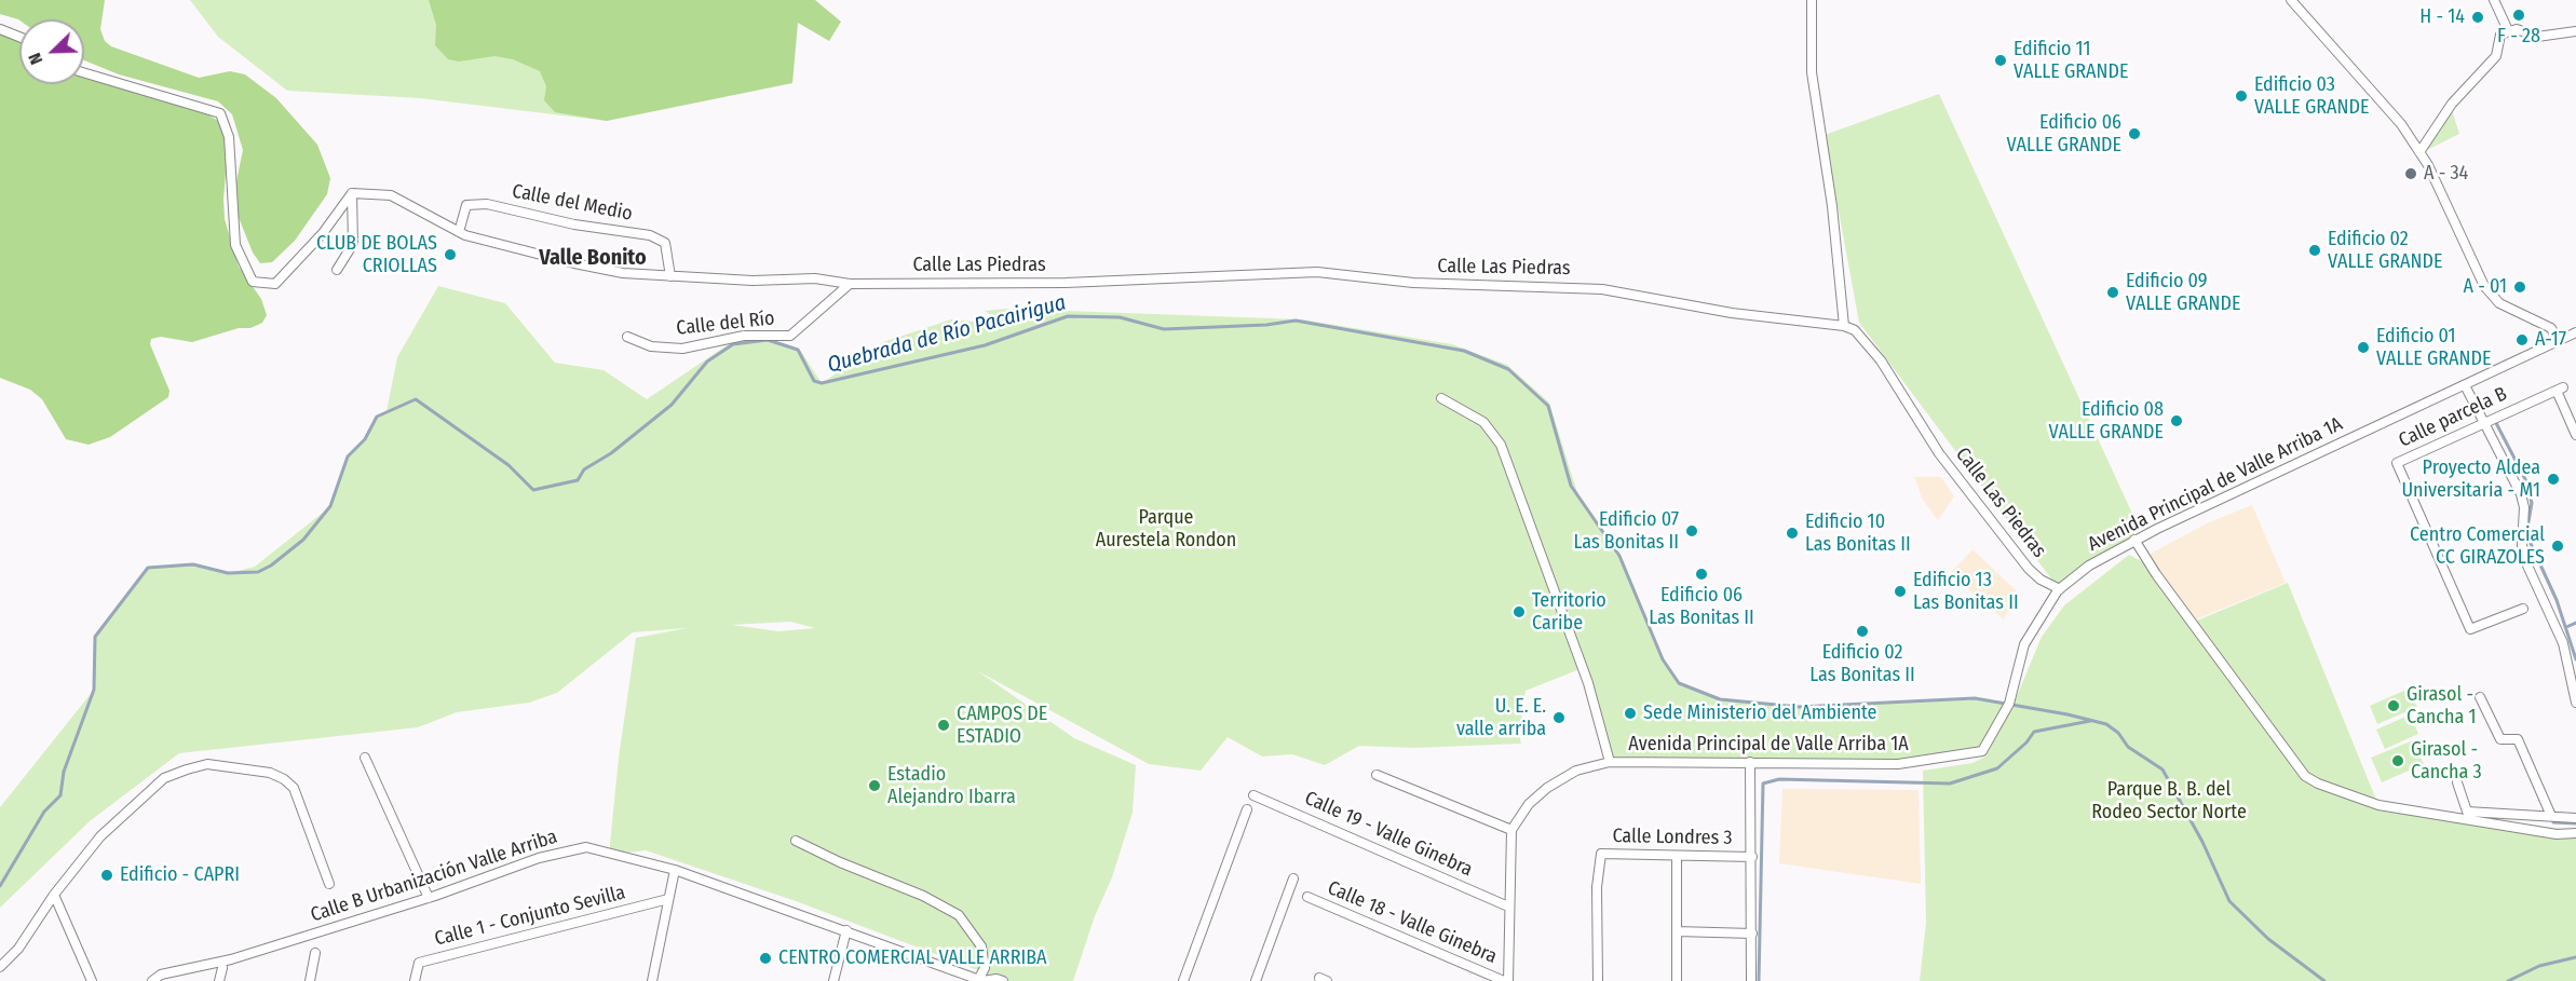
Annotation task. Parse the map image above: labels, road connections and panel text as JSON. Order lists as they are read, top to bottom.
{
  "streets": {
    "street": [
      "Calle del Medio",
      "Calle Las Piedras",
      "Calle del Río",
      "Calle parcela B",
      "Avenida Principal de Valle Arriba 1A",
      "Calle 19 - Valle Ginebra",
      "Calle Londres 3",
      "Calle B Urbanización Valle Arriba",
      "Calle 1 - Conjunto Sevilla",
      "Calle 18 - Valle Ginebra"
    ]
  },
  "crossings": [
    ["Calle del Medio", "Calle Las Piedras"],
    ["Calle Las Piedras", "Calle del Río"],
    ["Calle Las Piedras", "Avenida Principal de Valle Arriba 1A"]
  ],
  "districts": ["Valle Bonito"],
  "water": ["Quebrada de Río Pacairigua"],
  "parks": ["Parque Aurestela Rondon", "Parque B. B. del Rodeo Sector Norte"],
  "places": [
    "F - 28",
    "H - 14",
    "Edificio 11 VALLE GRANDE",
    "Edificio 03 VALLE GRANDE",
    "Edificio 06 VALLE GRANDE",
    "A - 34",
    "Edificio 02 VALLE GRANDE",
    "CLUB DE BOLAS CRIOLLAS",
    "A - 01",
    "Edificio 09 VALLE GRANDE",
    "A-17",
    "Edificio 01 VALLE GRANDE",
    "Edificio 08 VALLE GRANDE",
    "Proyecto Aldea Universitaria - M1",
    "Edificio 07 Las Bonitas II",
    "Edificio 10 Las Bonitas II",
    "Centro Comercial CC GIRAZOLES",
    "Edificio 06 Las Bonitas II",
    "Edificio 13 Las Bonitas II",
    "Territorio Caribe",
    "Edificio 02 Las Bonitas II",
    "Girasol - Cancha 1",
    "Sede Ministerio del Ambiente",
    "U. E. E. valle arriba",
    "CAMPOS DE ESTADIO",
    "Girasol - Cancha 3",
    "Estadio Alejandro Ibarra",
    "Edificio - CAPRI",
    "CENTRO COMERCIAL VALLE ARRIBA"
  ],
  "north": "bottom left"
}
